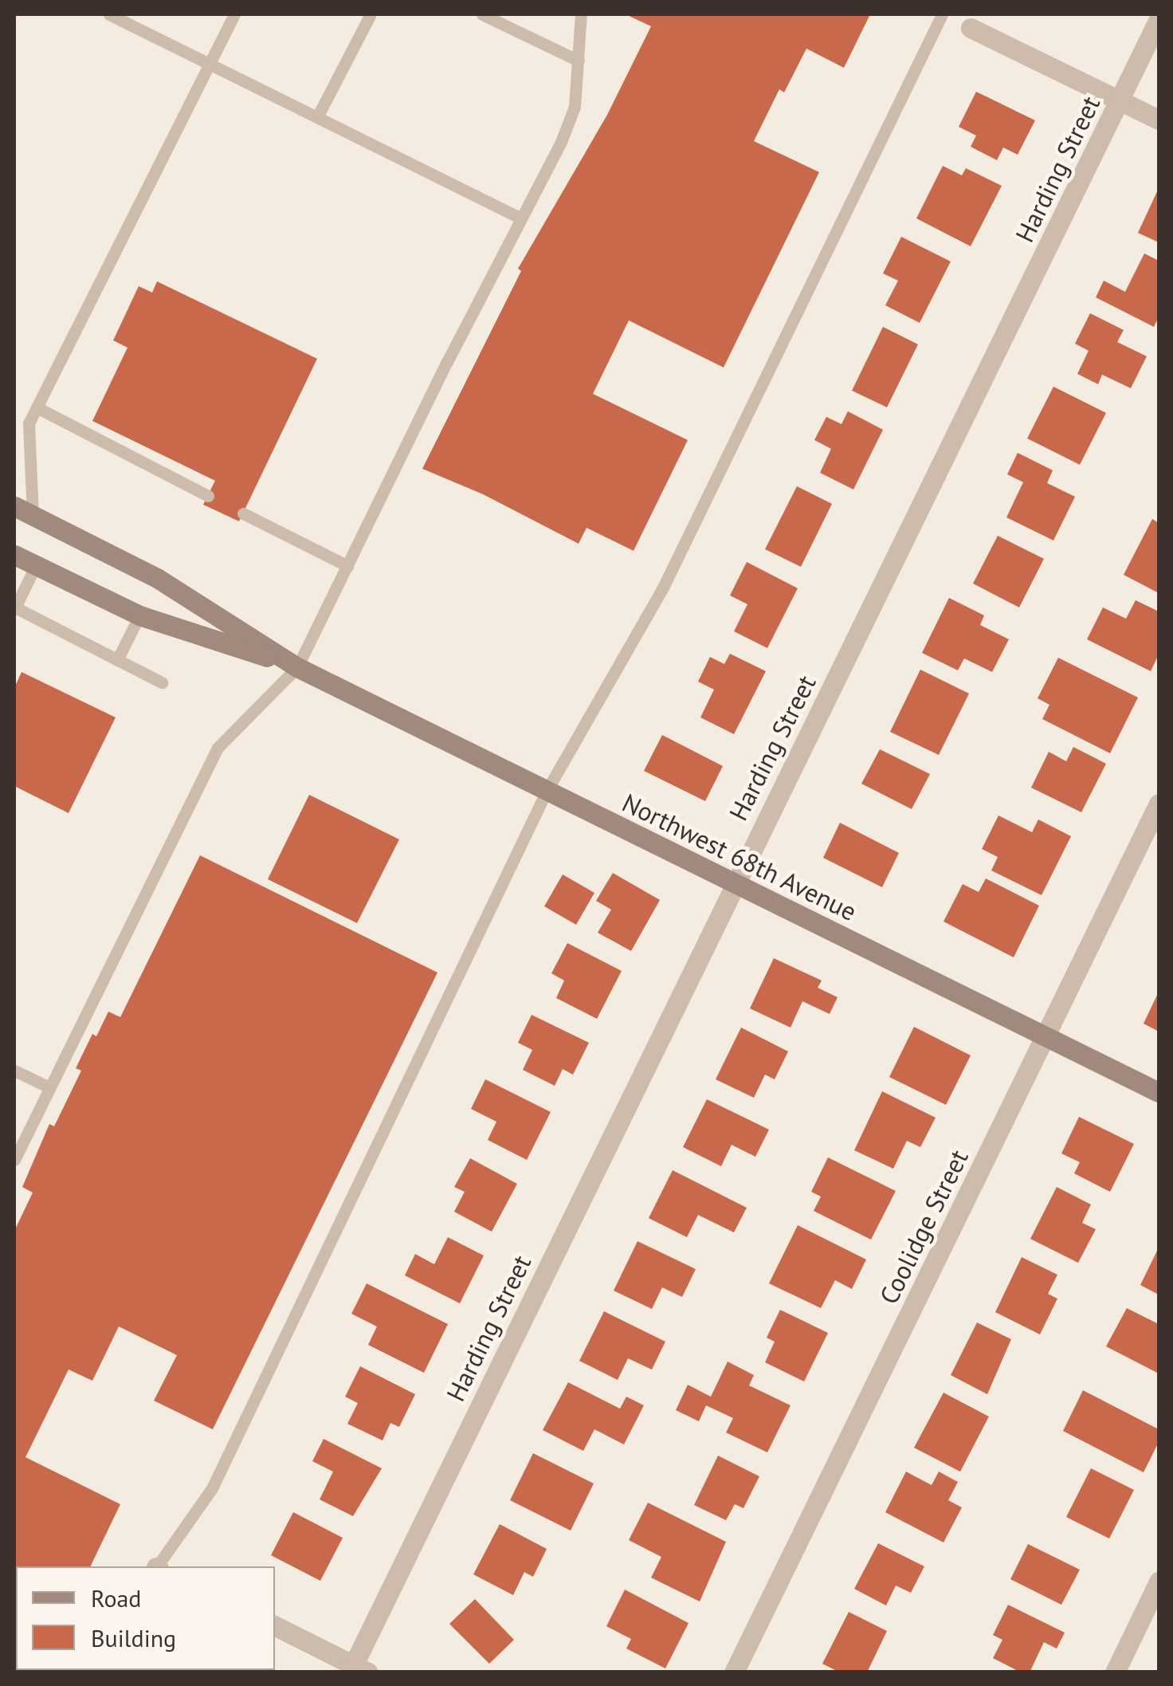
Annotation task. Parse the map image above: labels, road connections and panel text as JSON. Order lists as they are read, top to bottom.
{
  "streets": {
    "street": ["Harding Street", "Northwest 68th Avenue", "Coolidge Street"]
  },
  "crossings": [
    ["Harding Street", "Northwest 68th Avenue"],
    ["Northwest 68th Avenue", "Coolidge Street"]
  ],
  "legend": ["Road", "Building"]
}
